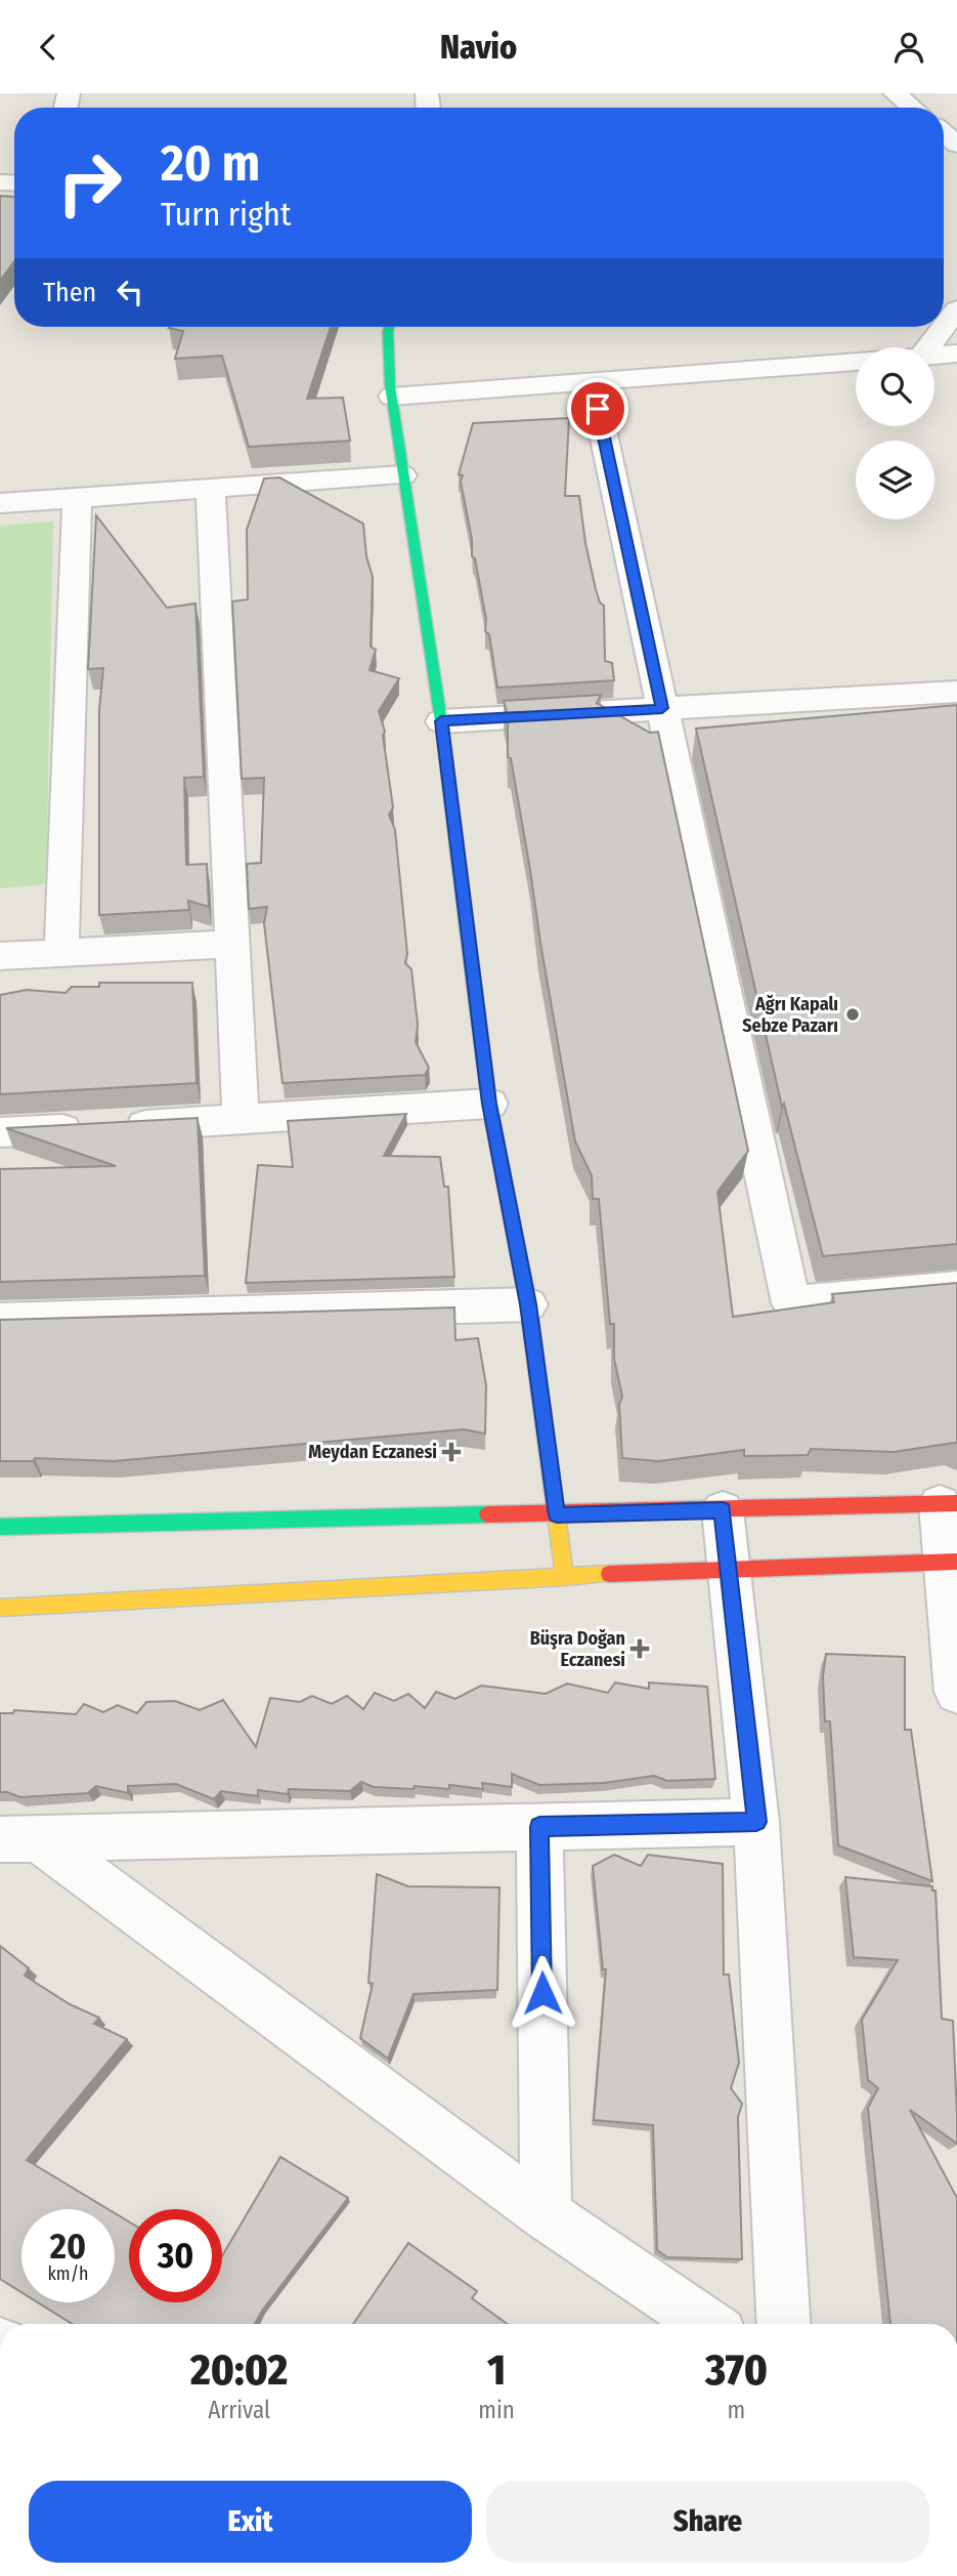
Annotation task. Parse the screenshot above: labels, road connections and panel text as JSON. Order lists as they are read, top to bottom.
{
  "places": {
    "other": ["Ağrı Kapalı Sebze Pazarı"],
    "health": ["Meydan Eczanesi", "Büşra Doğan Eczanesi"]
  },
  "page": {
    "header": "Navio",
    "turn": ["20 m", "Turn right"],
    "then": "Then",
    "speed": "20 km/h",
    "limit": "30",
    "eta": [
      "20:02",
      "Arrival",
      "1",
      "min",
      "370",
      "m"
    ],
    "buttons": ["Exit", "Share"]
  }
}
